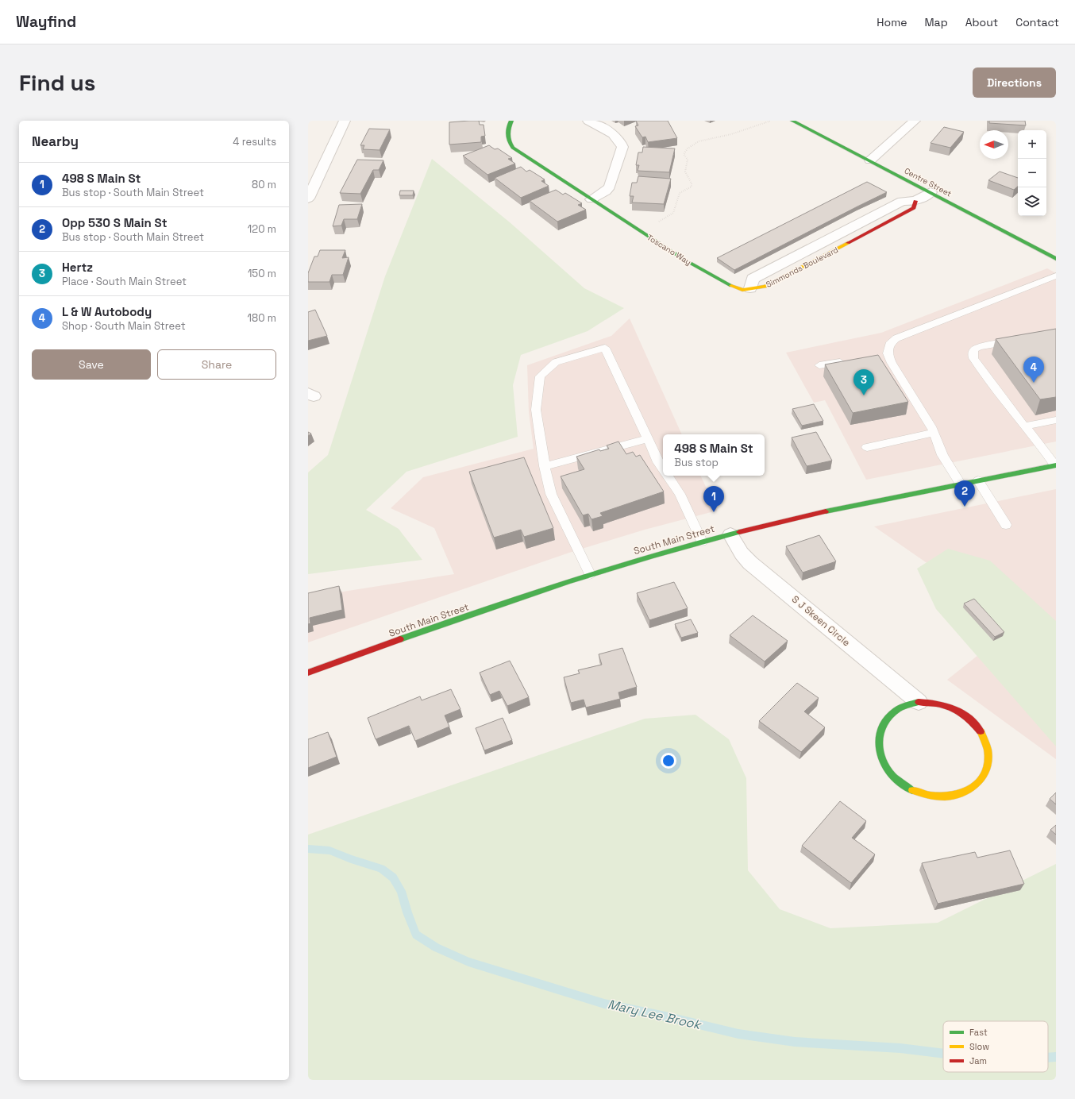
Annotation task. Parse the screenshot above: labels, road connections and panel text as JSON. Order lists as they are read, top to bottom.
{
  "streets": {
    "main road": ["Centre Street", "Toscano Way", "South Main Street"],
    "street": ["Simmonds Boulevard", "S J Skeen Circle"]
  },
  "crossings": [
    ["Centre Street", "Simmonds Boulevard"],
    ["Toscano Way", "Simmonds Boulevard"],
    ["South Main Street", "S J Skeen Circle"]
  ],
  "water": ["Mary Lee Brook"],
  "legend": ["Fast", "Slow", "Jam"],
  "north": "left",
  "page": {
    "header": "Wayfind",
    "nav": [
      "Home",
      "Map",
      "About",
      "Contact"
    ],
    "buttons": [
      "Directions",
      ["Save", "Share"]
    ],
    "title": "Find us",
    "heading": ["Nearby", "4 results"],
    "map_buttons": ["+", "−"],
    "list": [
      {
        "mark": "1",
        "name": "498 S Main St",
        "note": "Bus stop · South Main Street",
        "value": "80 m"
      },
      {
        "mark": "2",
        "name": "Opp 530 S Main St",
        "note": "Bus stop · South Main Street",
        "value": "120 m"
      },
      {
        "mark": "3",
        "name": "Hertz",
        "note": "Place · South Main Street",
        "value": "150 m"
      },
      {
        "mark": "4",
        "name": "L & W Autobody",
        "note": "Shop · South Main Street",
        "value": "180 m"
      }
    ],
    "pins": [
      "4",
      "3",
      "2",
      "1"
    ],
    "popup": ["498 S Main St", "Bus stop"]
  }
}
